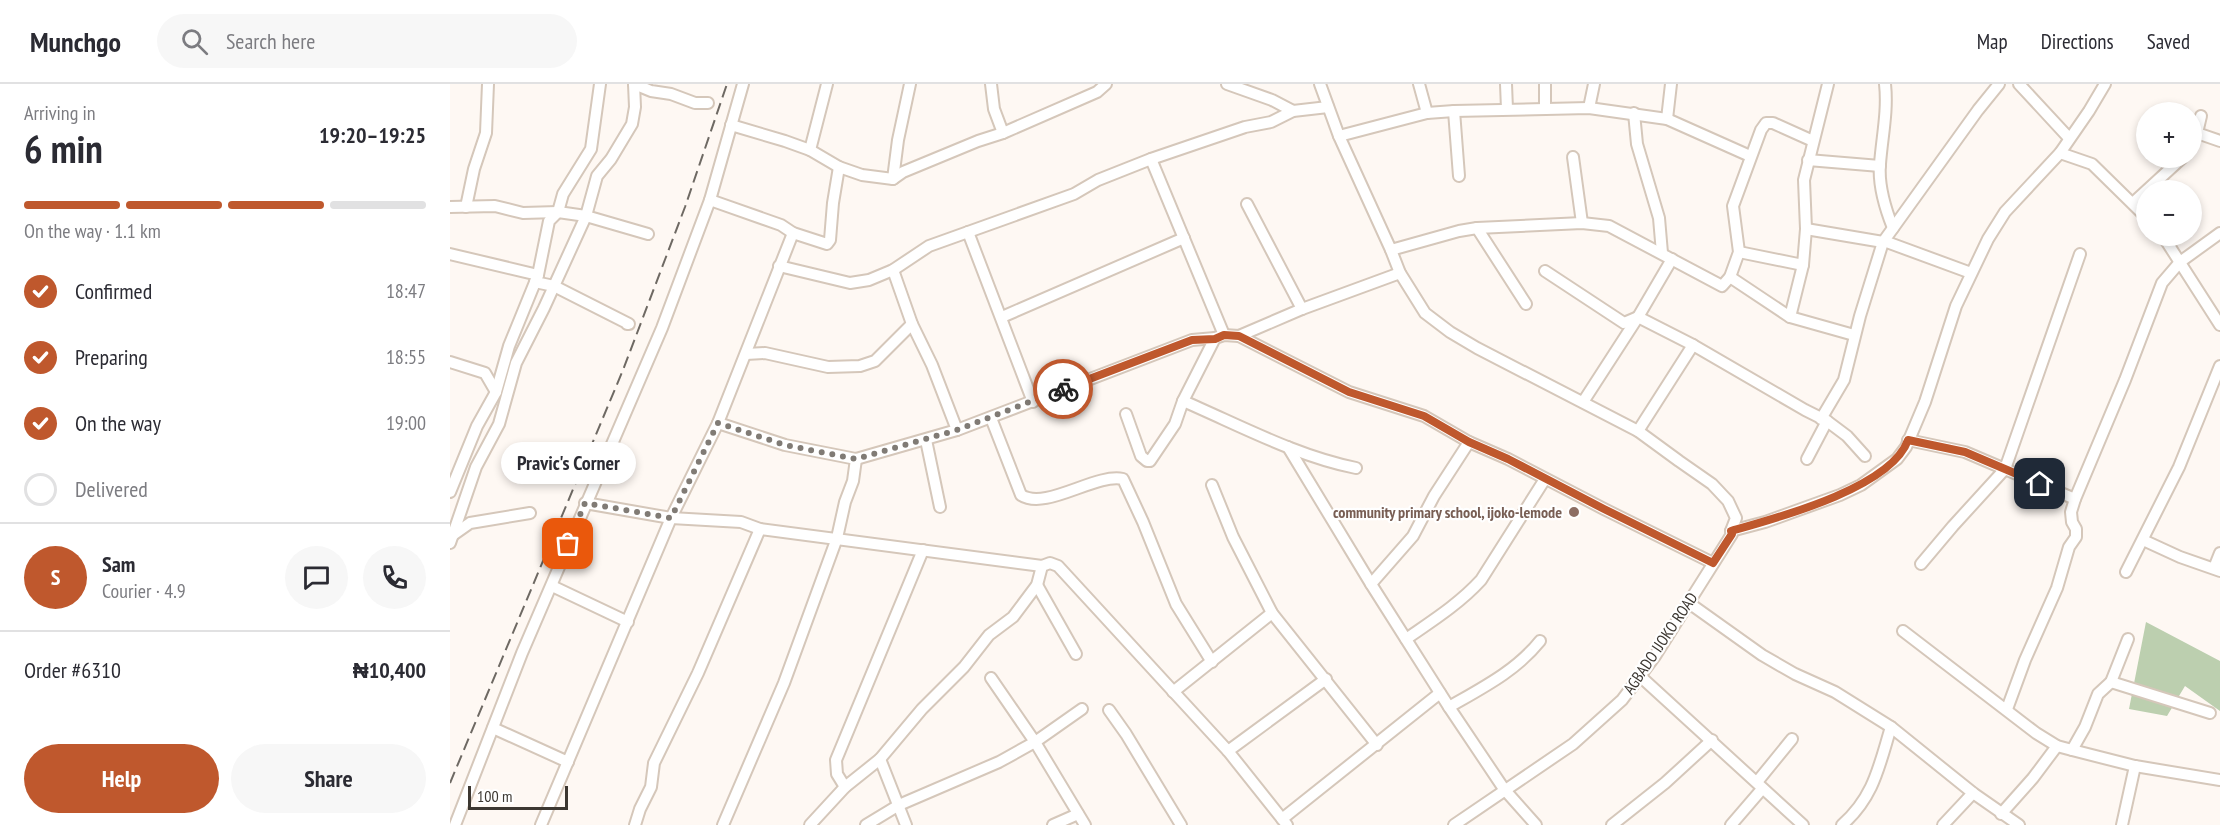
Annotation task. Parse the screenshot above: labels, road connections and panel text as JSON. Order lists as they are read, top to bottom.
{
  "streets": {
    "street": ["AGBADO IJOKO ROAD"]
  },
  "places": ["community primary school, ijoko-lemode", "Pravic's Corner"],
  "scale_bar": "100 m",
  "page": {
    "header": "Munchgo",
    "search": "Search here",
    "nav": ["Map", "Directions", "Saved"],
    "heading": ["6 min", "Arriving in", "19:20–19:25"],
    "panel": [
      "Sam",
      "Courier · 4.9",
      "Order #6310",
      "₦10,400"
    ],
    "map_buttons": ["+", "−"],
    "bar": "On the way · 1.1 km",
    "list": [
      ["Confirmed", "18:47"],
      ["Preparing", "18:55"],
      ["On the way", "19:00"],
      "Delivered"
    ],
    "bubble": "Pravic's Corner",
    "round": "S",
    "buttons": ["Help", "Share"],
    "scale": "100 m"
  }
}
